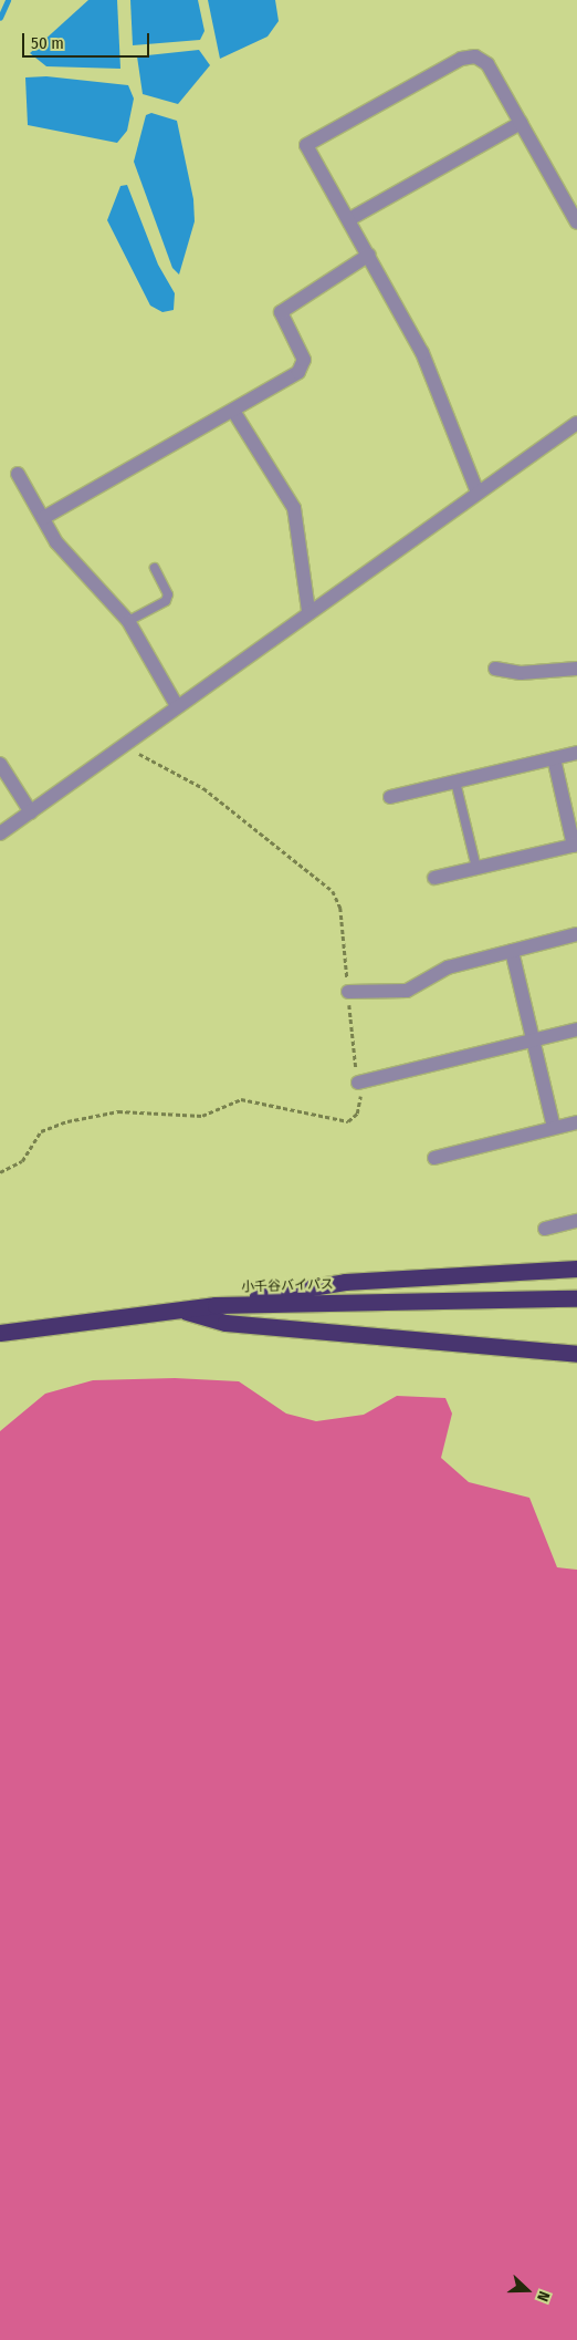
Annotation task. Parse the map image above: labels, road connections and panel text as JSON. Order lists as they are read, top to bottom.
{
  "streets": {
    "highway": ["小千谷バイパス"]
  },
  "scale_bar": "50 m",
  "north": "right"
}
